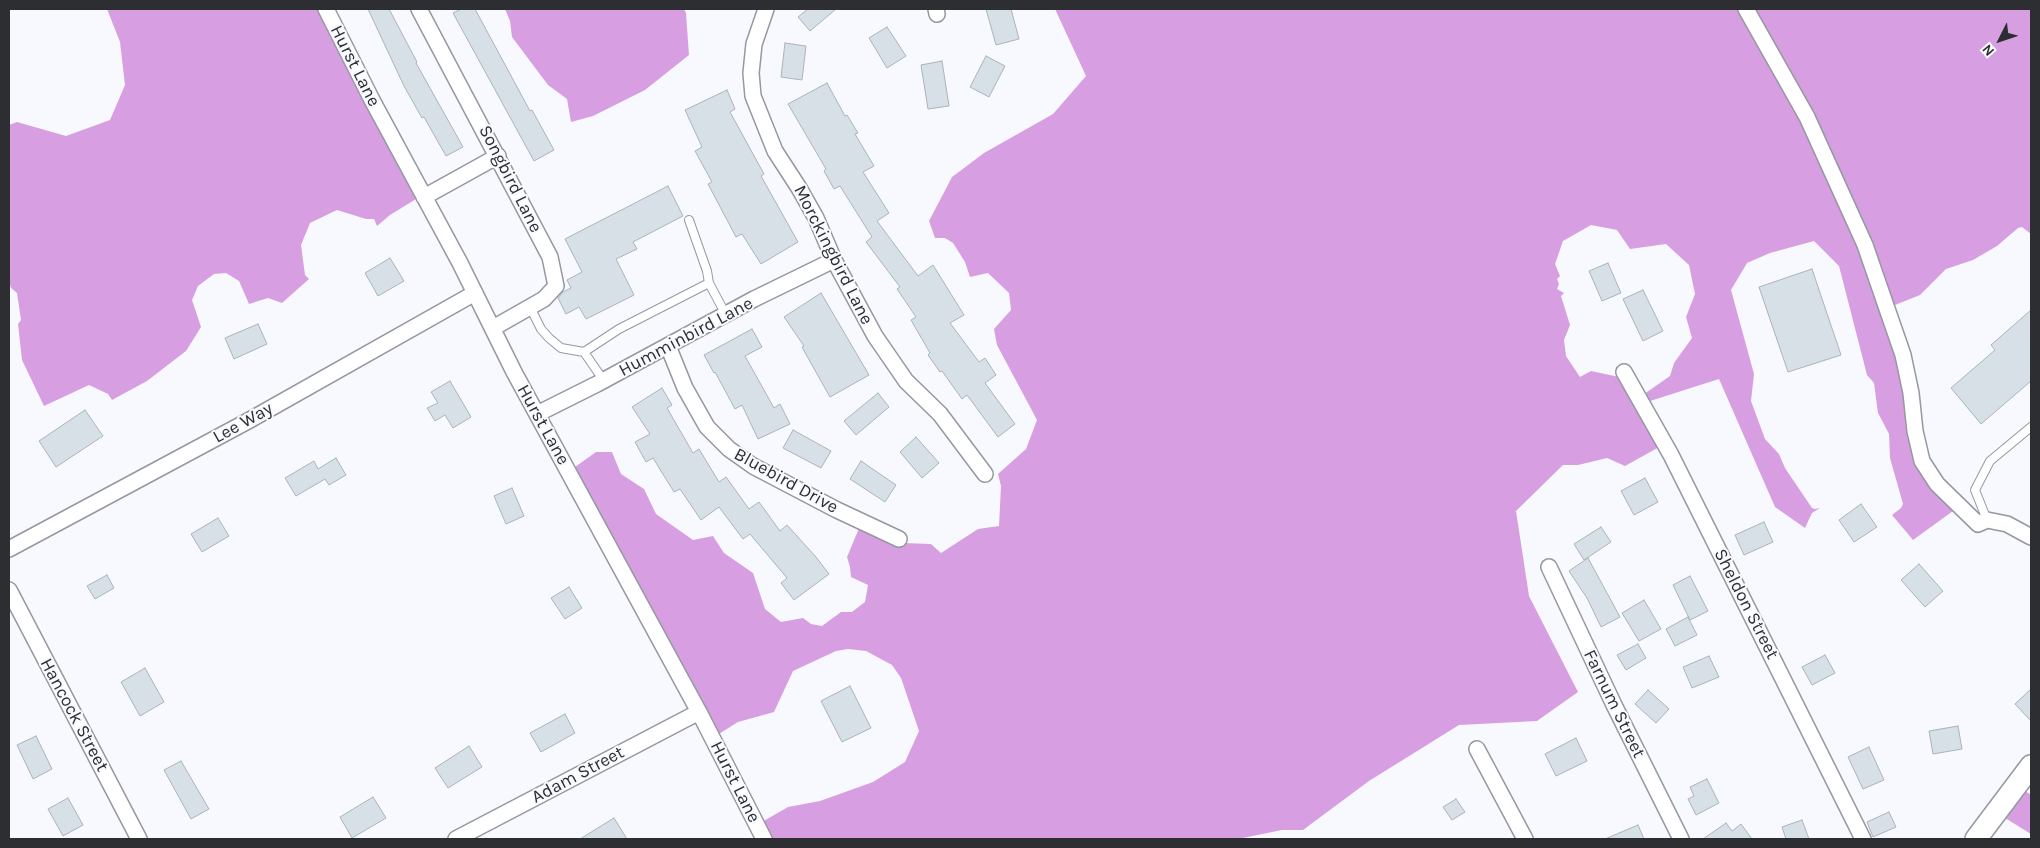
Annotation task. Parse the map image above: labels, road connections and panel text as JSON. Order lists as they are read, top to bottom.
{
  "streets": {
    "street": [
      "Hurst Lane",
      "Songbird Lane",
      "Morckingbird Lane",
      "Humminbird Lane",
      "Lee Way",
      "Bluebird Drive",
      "Sheldon Street",
      "Farnum Street",
      "Hancock Street",
      "Adam Street"
    ]
  },
  "crossings": [
    ["Hurst Lane", "Songbird Lane"],
    ["Hurst Lane", "Humminbird Lane"],
    ["Hurst Lane", "Lee Way"],
    ["Hurst Lane", "Adam Street"],
    ["Morckingbird Lane", "Humminbird Lane"],
    ["Humminbird Lane", "Bluebird Drive"]
  ],
  "north": "bottom left"
}
